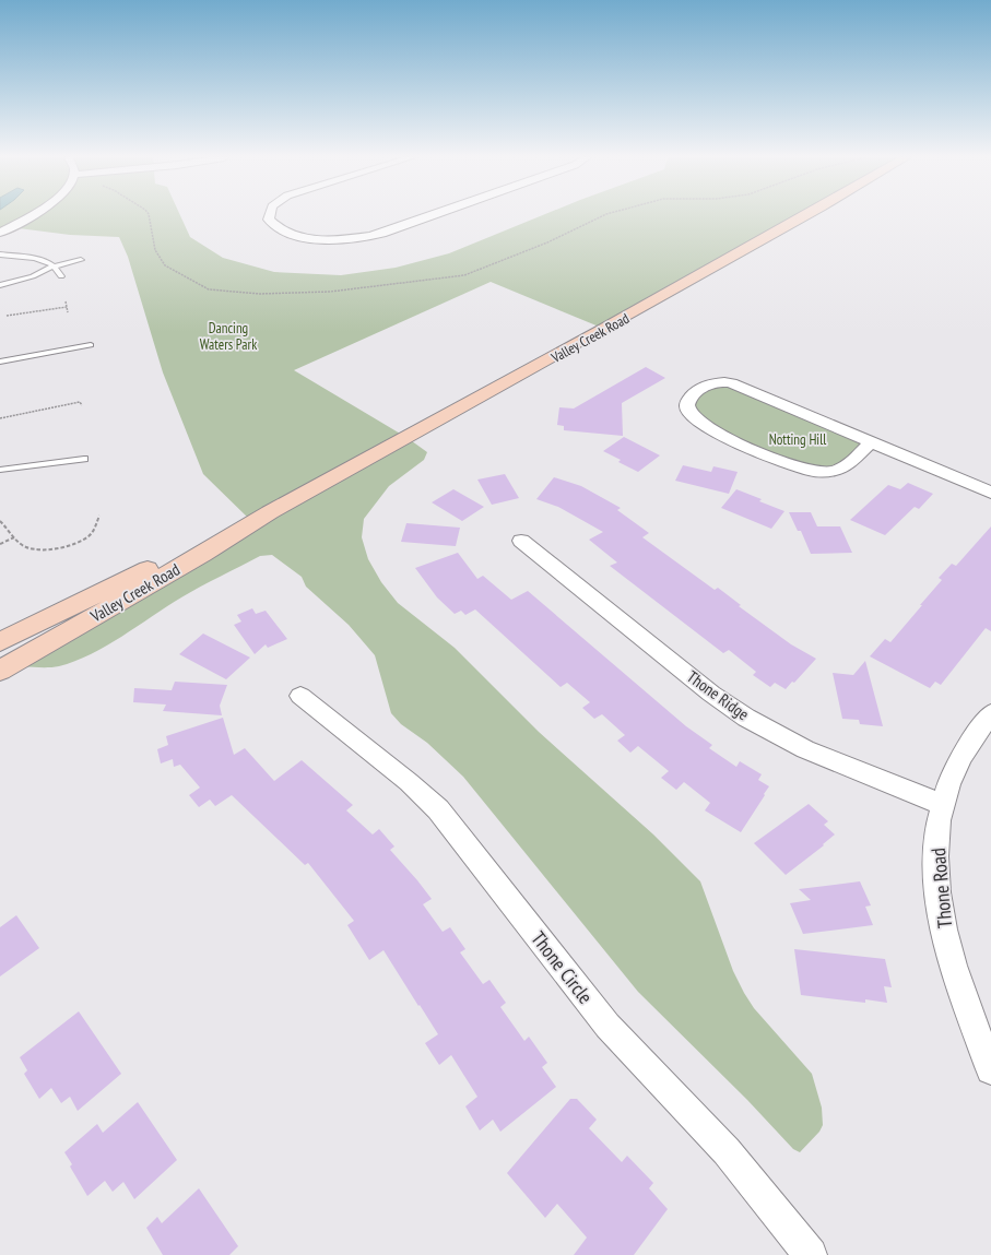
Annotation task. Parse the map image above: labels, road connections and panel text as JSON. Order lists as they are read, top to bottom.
{
  "streets": {
    "main road": ["Valley Creek Road"],
    "street": ["Thone Ridge", "Thone Road", "Thone Circle"]
  },
  "crossings": [
    ["Thone Ridge", "Thone Road"]
  ],
  "parks": ["Dancing Waters Park", "Notting Hill"]
}
